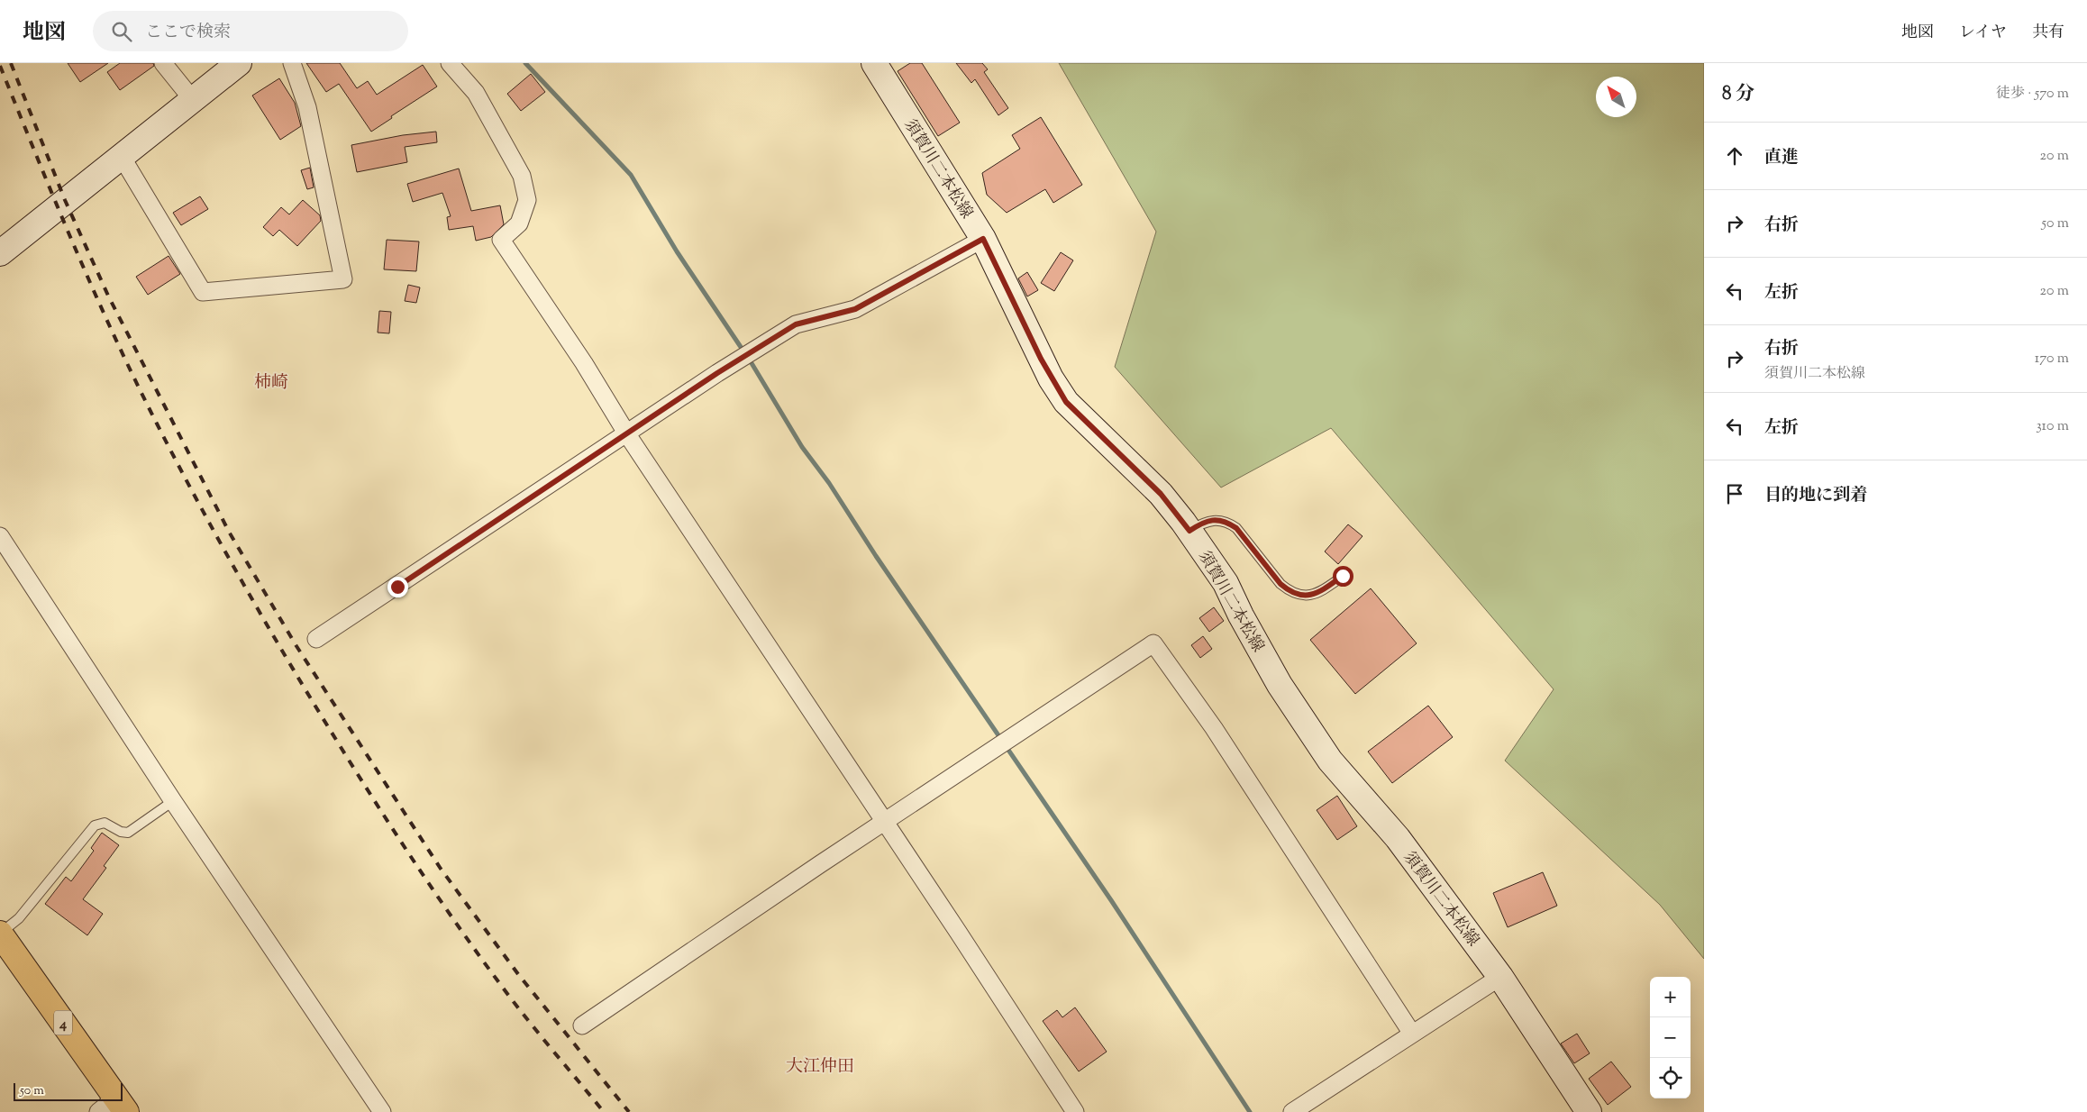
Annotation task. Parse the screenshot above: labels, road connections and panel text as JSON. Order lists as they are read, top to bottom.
{
  "streets": {
    "highway": ["4"],
    "main road": ["須賀川二本松線"]
  },
  "districts": ["柿崎", "大江仲田"],
  "scale_bar": "50 m",
  "north": "top left",
  "page": {
    "header": "地図",
    "search": "ここで検索",
    "nav": ["地図", "レイヤ", "共有"],
    "heading": ["8 分", "徒歩 · 570 m"],
    "list": [
      ["直進", "20 m"],
      ["右折", "50 m"],
      ["左折", "20 m"],
      ["右折", "須賀川二本松線", "170 m"],
      ["左折", "310 m"],
      "目的地に到着"
    ],
    "map_buttons": ["+", "−"],
    "scale": "50 m"
  }
}
